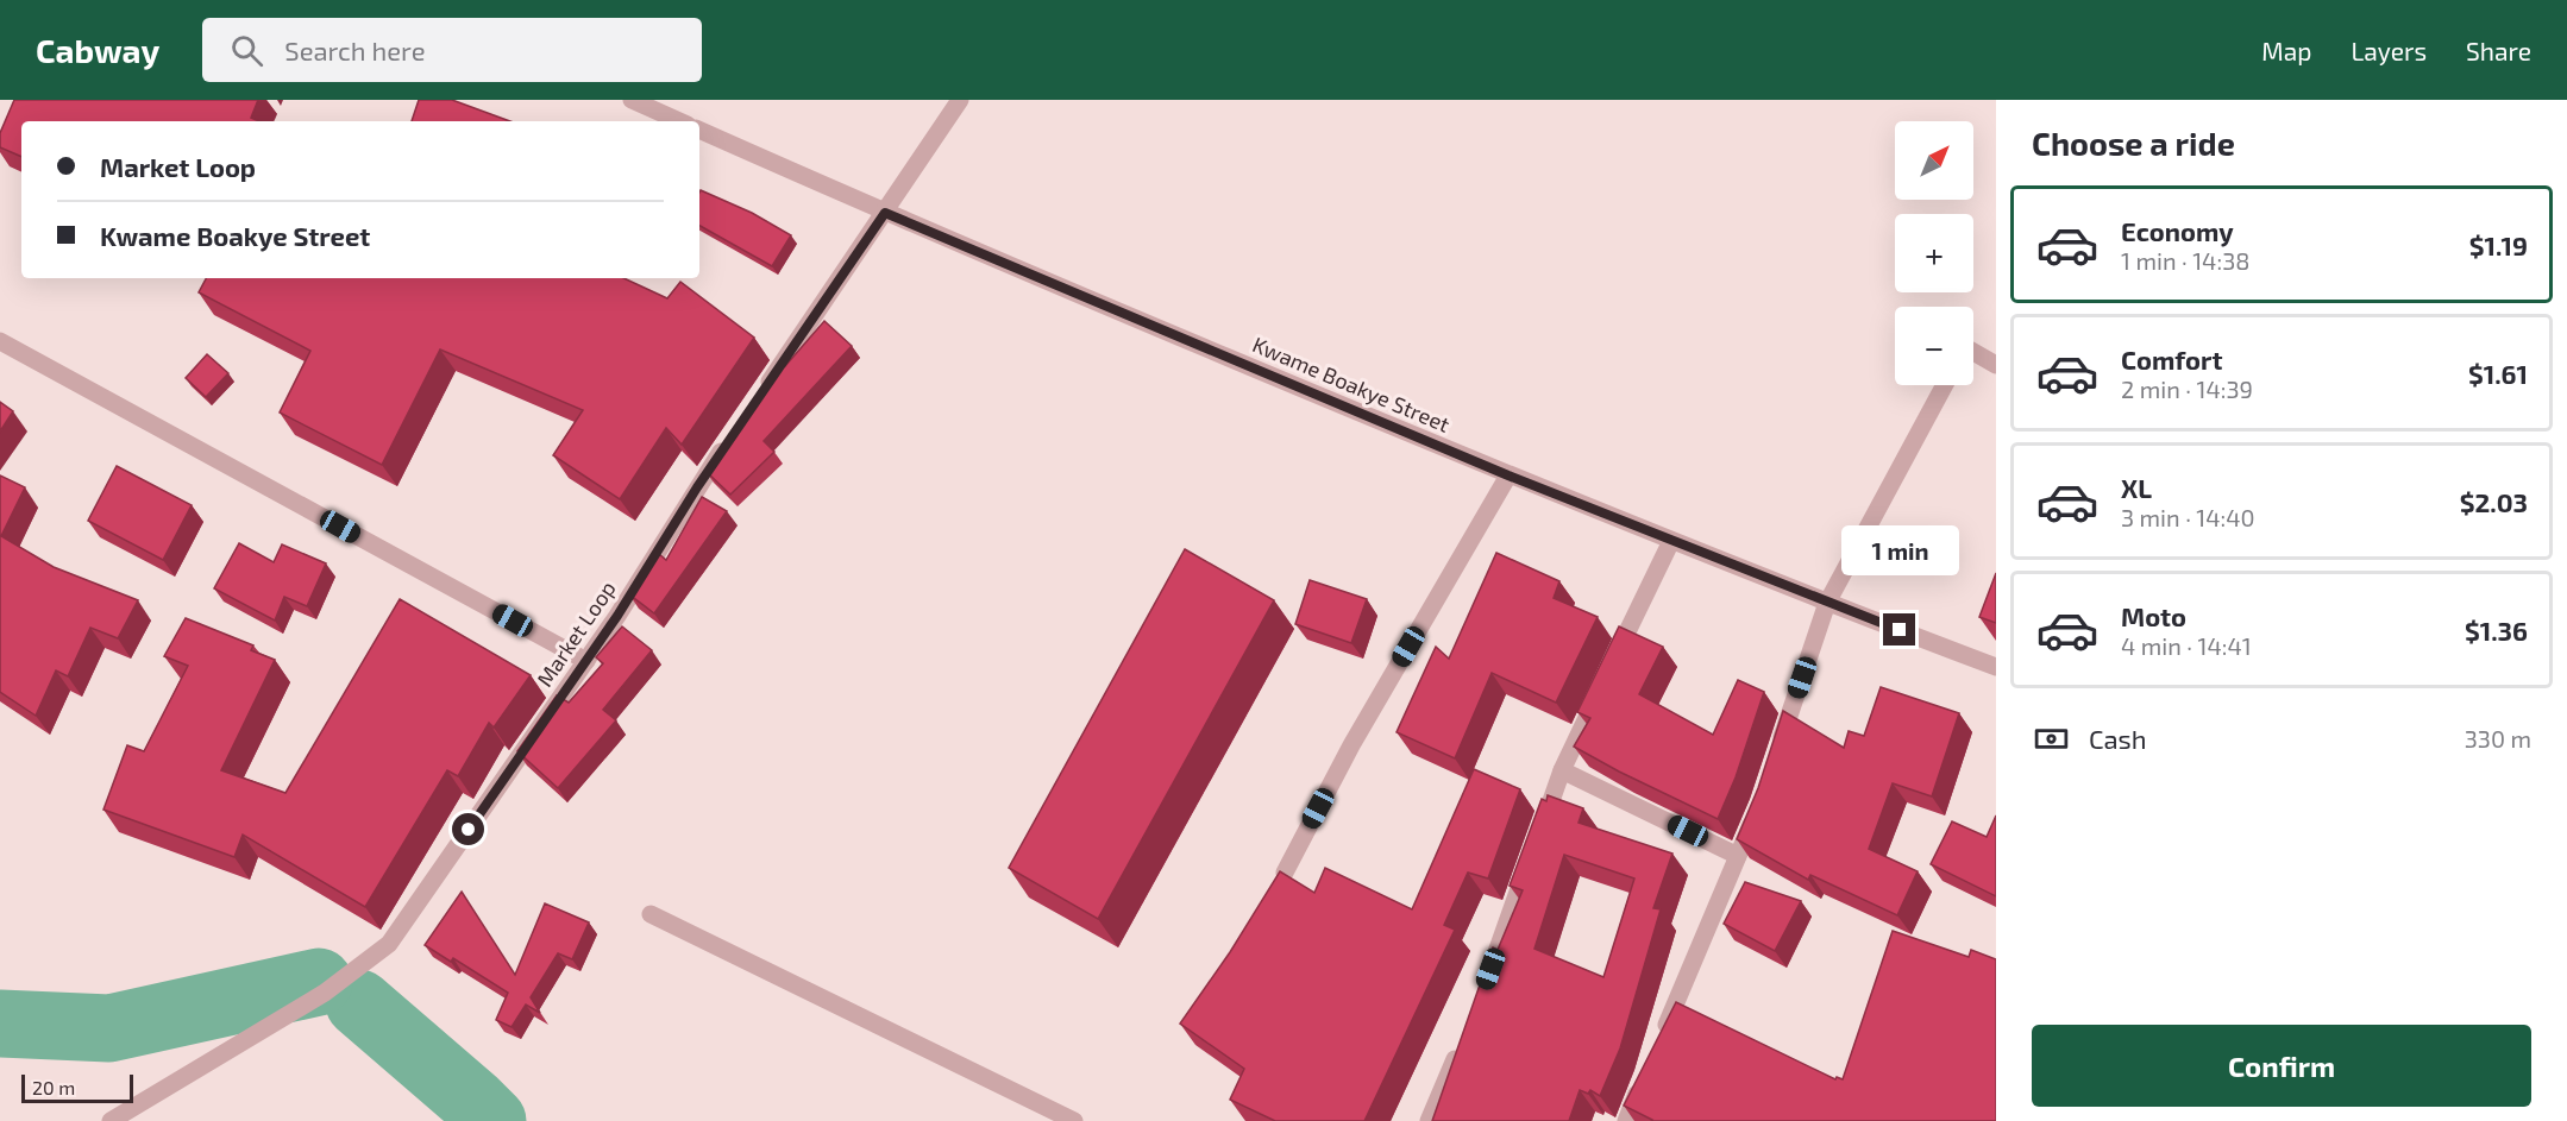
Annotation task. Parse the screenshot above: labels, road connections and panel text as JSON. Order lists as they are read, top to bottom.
{
  "streets": {
    "street": ["Kwame Boakye Street", "Market Loop"]
  },
  "scale_bar": "20 m",
  "north": "top right",
  "page": {
    "header": "Cabway",
    "search": "Search here",
    "nav": ["Map", "Layers", "Share"],
    "heading": "Choose a ride",
    "map_buttons": ["+", "−"],
    "banner": ["Market Loop", "Kwame Boakye Street"],
    "list": [
      {
        "name": "Economy",
        "note": "1 min · 14:38",
        "value": "$1.19"
      },
      {
        "name": "Comfort",
        "note": "2 min · 14:39",
        "value": "$1.61"
      },
      {
        "name": "XL",
        "note": "3 min · 14:40",
        "value": "$2.03"
      },
      {
        "name": "Moto",
        "note": "4 min · 14:41",
        "value": "$1.36"
      }
    ],
    "bubble": "1 min",
    "pay": ["Cash", "330 m"],
    "buttons": "Confirm",
    "scale": "20 m"
  }
}
